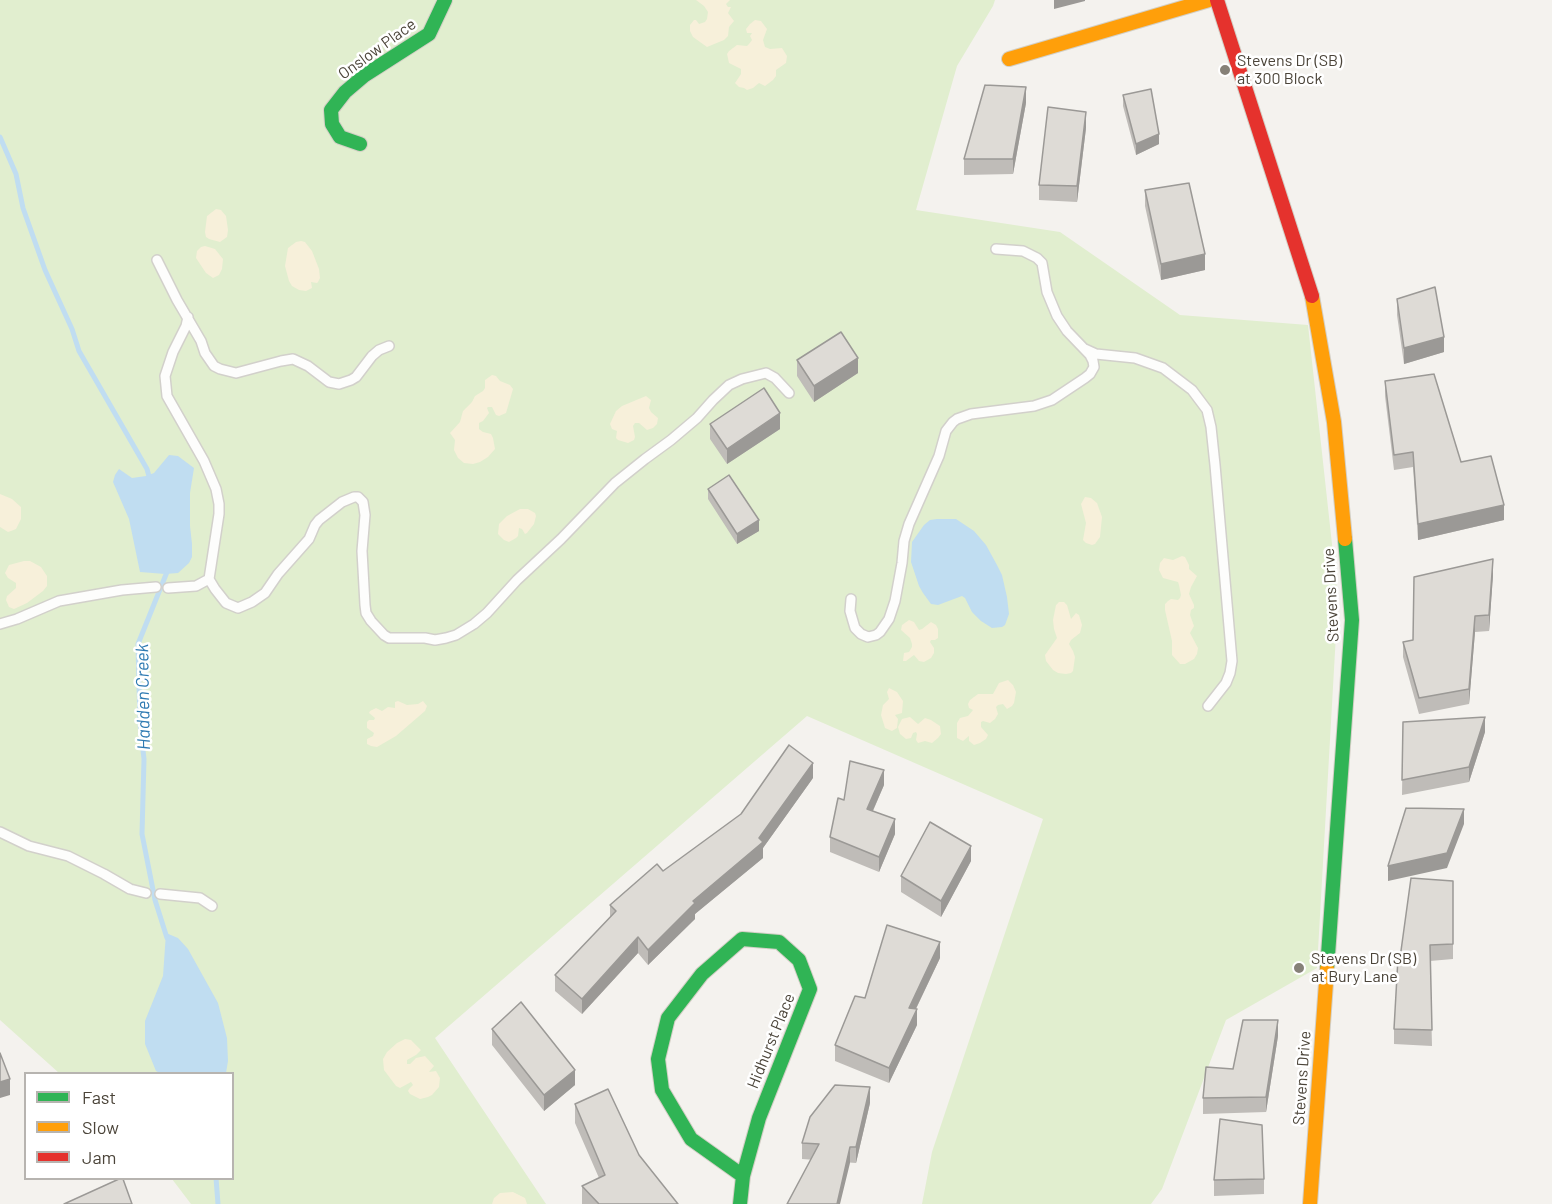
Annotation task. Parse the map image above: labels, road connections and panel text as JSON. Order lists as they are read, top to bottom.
{
  "streets": {
    "street": ["Onslow Place", "Stevens Drive", "Hidhurst Place"]
  },
  "water": ["Hadden Creek"],
  "places": ["Stevens Dr (SB) at 300 Block", "Stevens Dr (SB) at Bury Lane"],
  "legend": ["Fast", "Slow", "Jam"]
}
